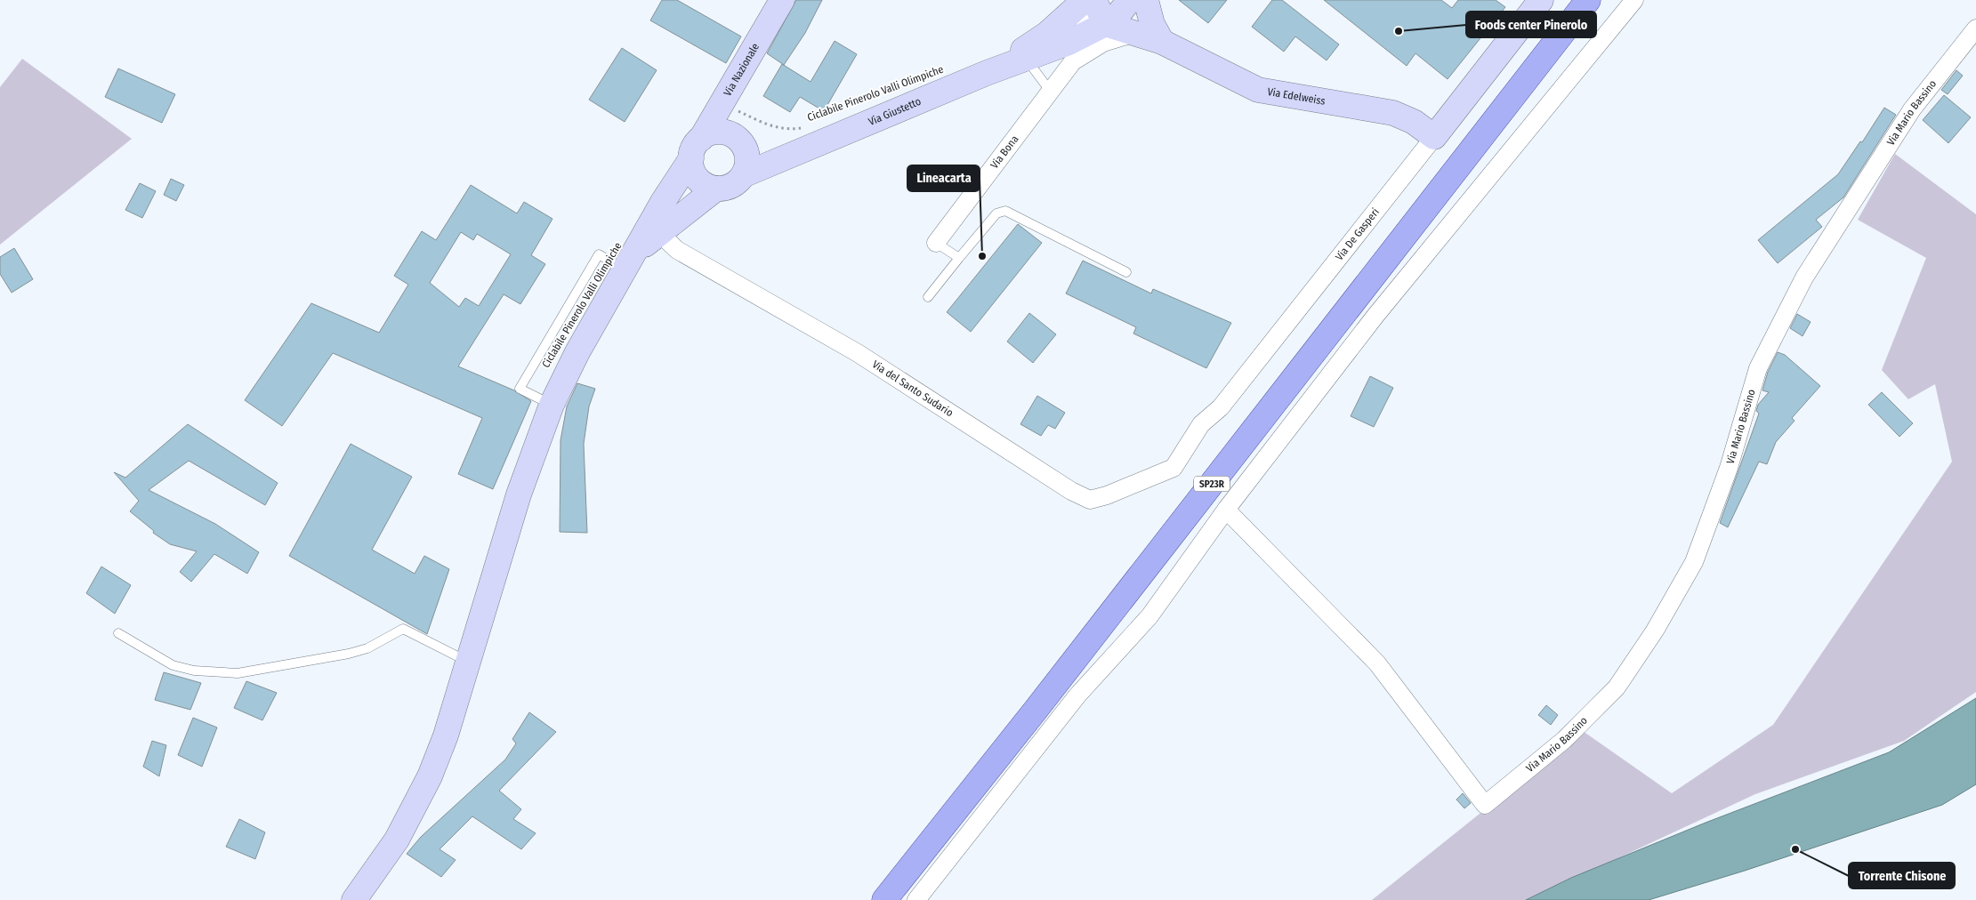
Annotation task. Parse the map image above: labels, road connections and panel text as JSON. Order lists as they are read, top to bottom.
{
  "streets": {
    "main road": [
      "Via Nazionale",
      "Via Edelweiss",
      "Via Giustetto",
      "Via De Gasperi",
      "SP23R"
    ],
    "street": ["Via Mario Bassino", "Via Bona", "Via del Santo Sudario"],
    "path": ["Ciclabile Pinerolo Valli Olimpiche"]
  },
  "crossings": [
    ["Via Nazionale", "Ciclabile Pinerolo Valli Olimpiche"],
    ["Via Nazionale", "Via Giustetto"],
    ["Ciclabile Pinerolo Valli Olimpiche", "Via Giustetto"],
    ["Via Edelweiss", "Via Giustetto"],
    ["Via Edelweiss", "Via De Gasperi"],
    ["Via De Gasperi", "Via del Santo Sudario"]
  ],
  "places": ["Foods center Pinerolo", "Lineacarta", "Torrente Chisone"]
}
